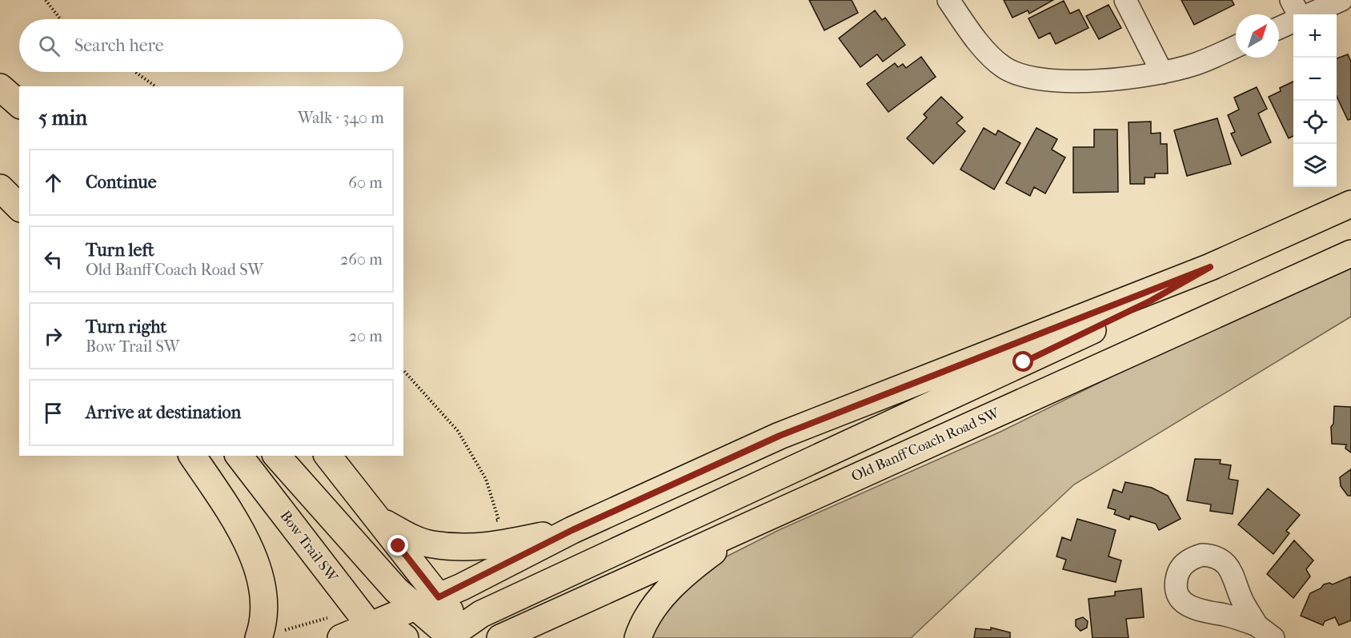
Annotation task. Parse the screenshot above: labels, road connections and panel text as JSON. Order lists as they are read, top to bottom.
{
  "streets": {
    "main road": ["Old Banff Coach Road SW", "Bow Trail SW"]
  },
  "north": "top right",
  "page": {
    "map_buttons": ["+", "−"],
    "search": "Search here",
    "heading": ["5 min", "Walk · 340 m"],
    "list": [
      ["Continue", "60 m"],
      ["Turn left", "Old Banff Coach Road SW", "260 m"],
      ["Turn right", "Bow Trail SW", "20 m"],
      "Arrive at destination"
    ]
  }
}
